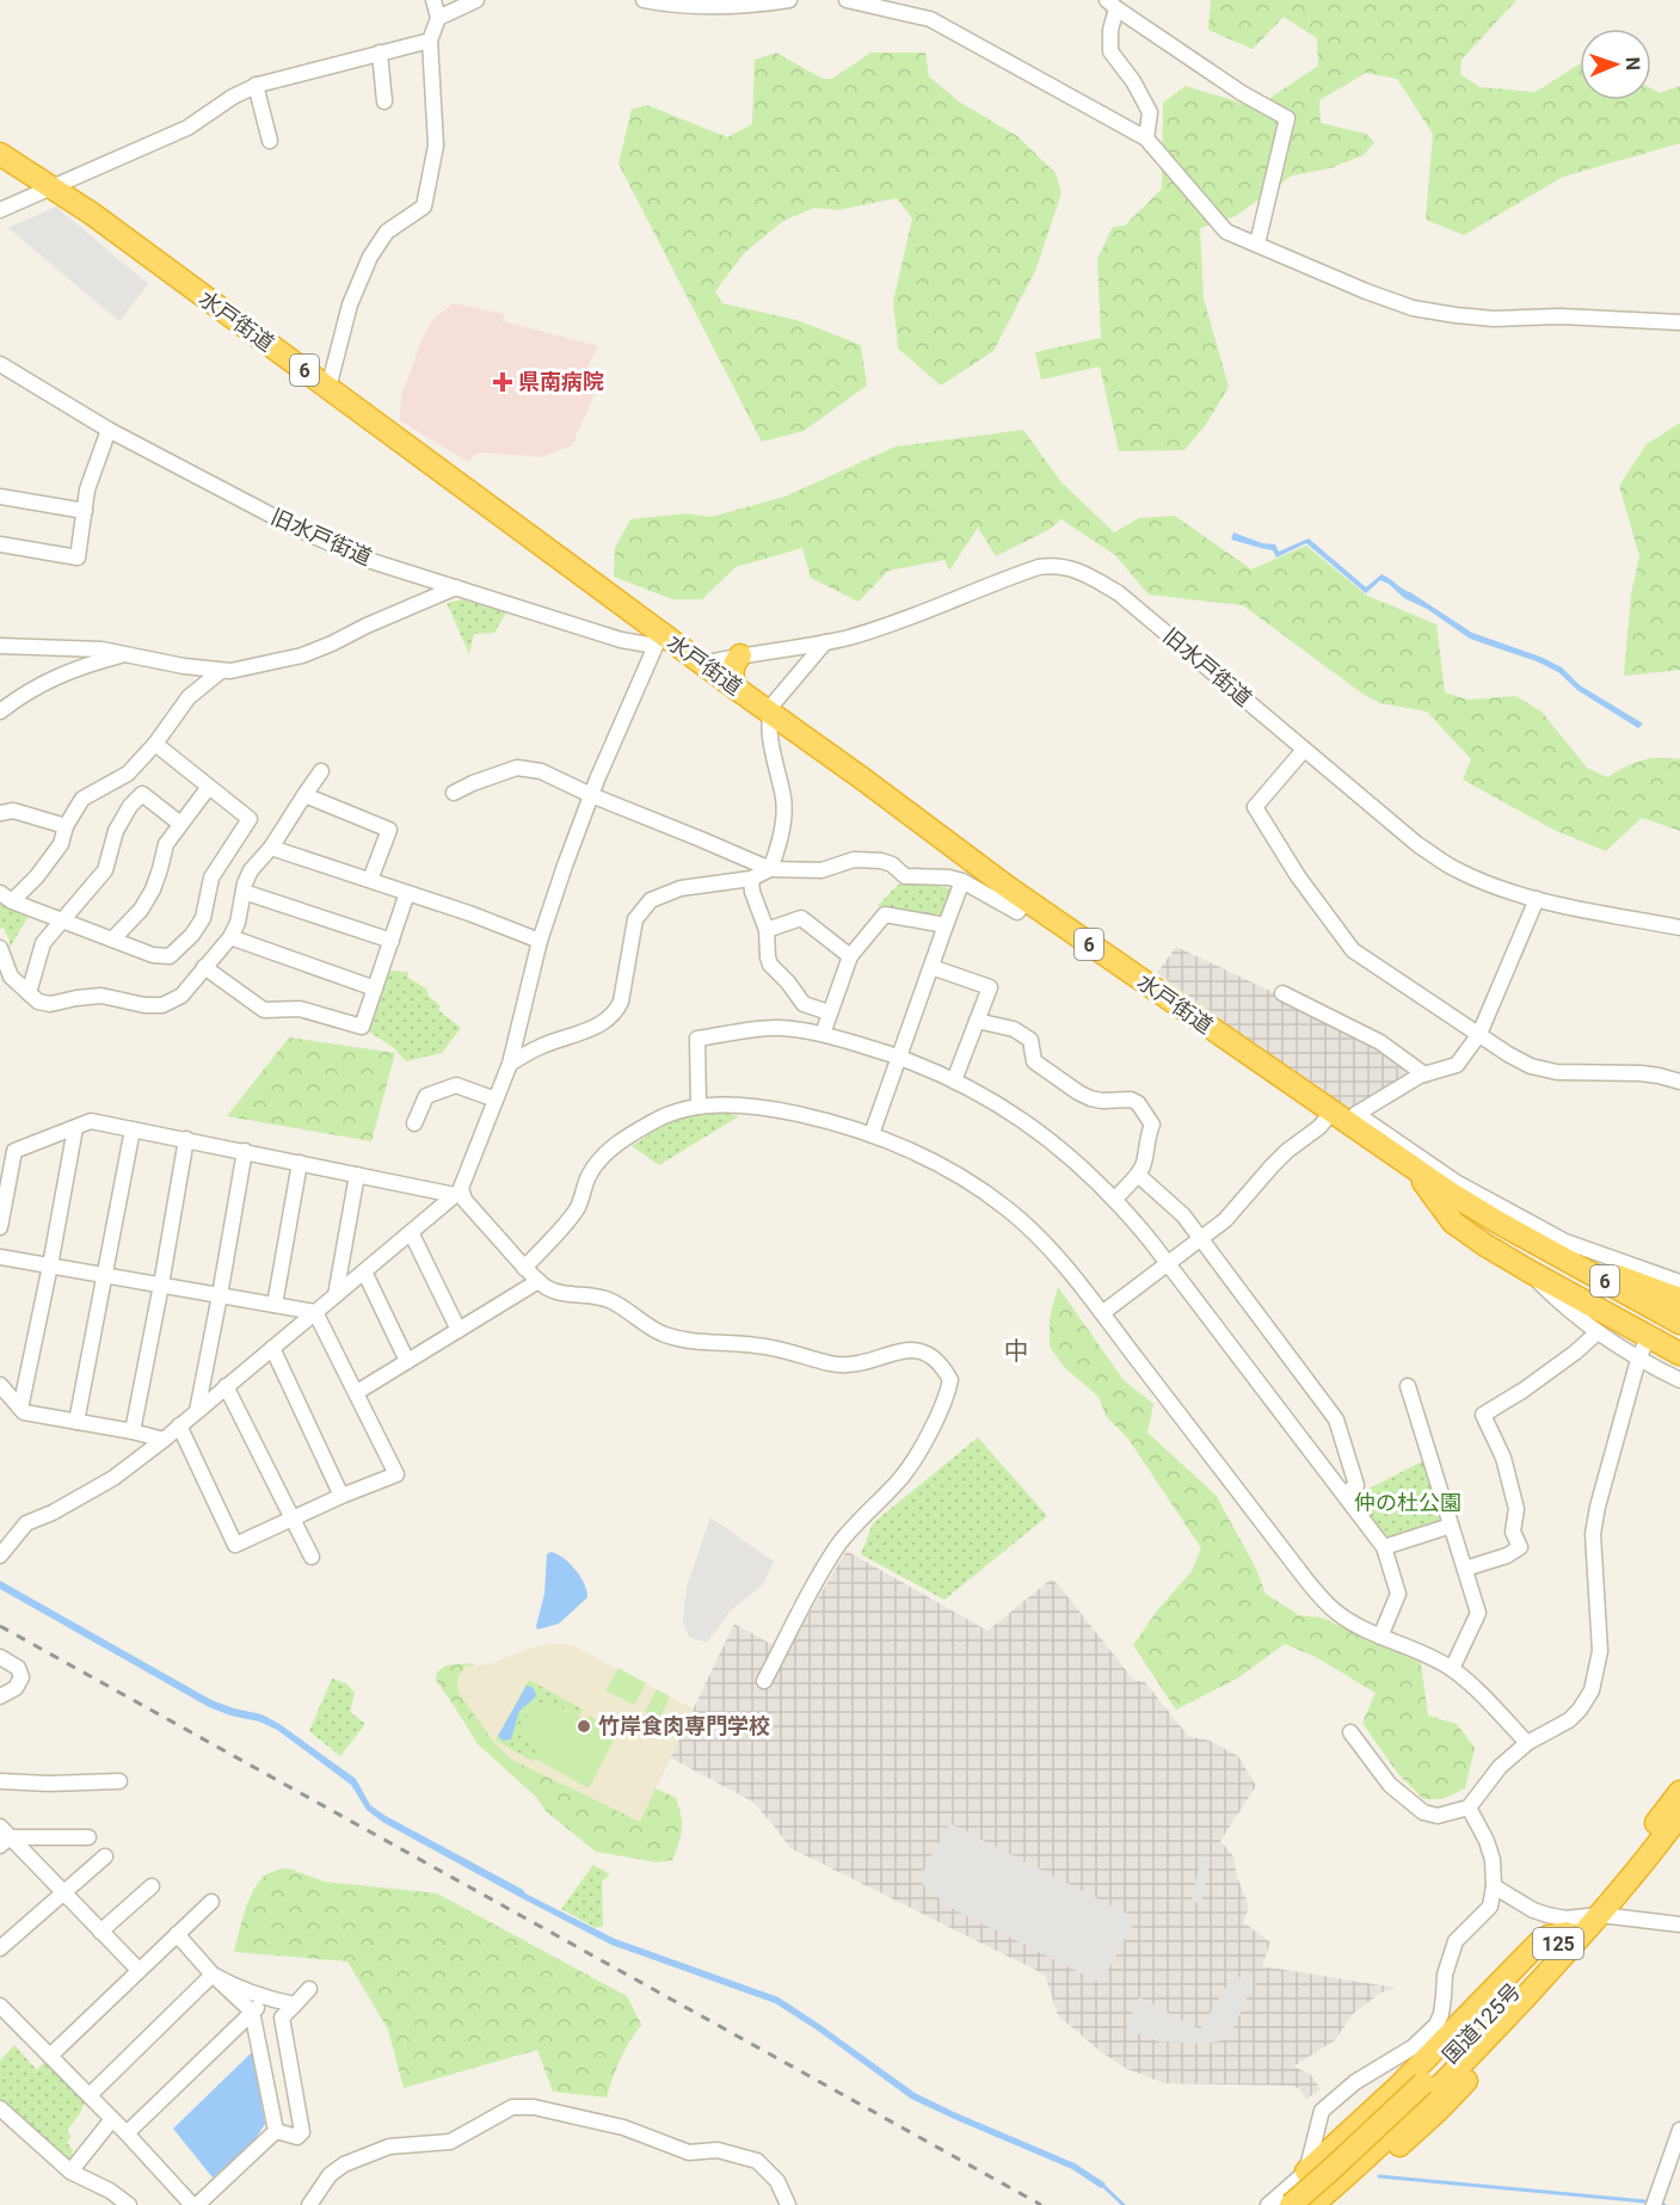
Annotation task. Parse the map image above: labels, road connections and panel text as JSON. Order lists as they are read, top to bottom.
{
  "streets": {
    "highway": [
      "水戸街道",
      "6",
      "125",
      "国道125号"
    ],
    "street": ["旧水戸街道"]
  },
  "crossings": [
    ["水戸街道", "6"],
    ["水戸街道", "旧水戸街道"]
  ],
  "districts": ["中"],
  "parks": ["仲の杜公園"],
  "places": {
    "health": ["県南病院"],
    "other": ["竹岸食肉専門学校"]
  },
  "north": "right"
}
